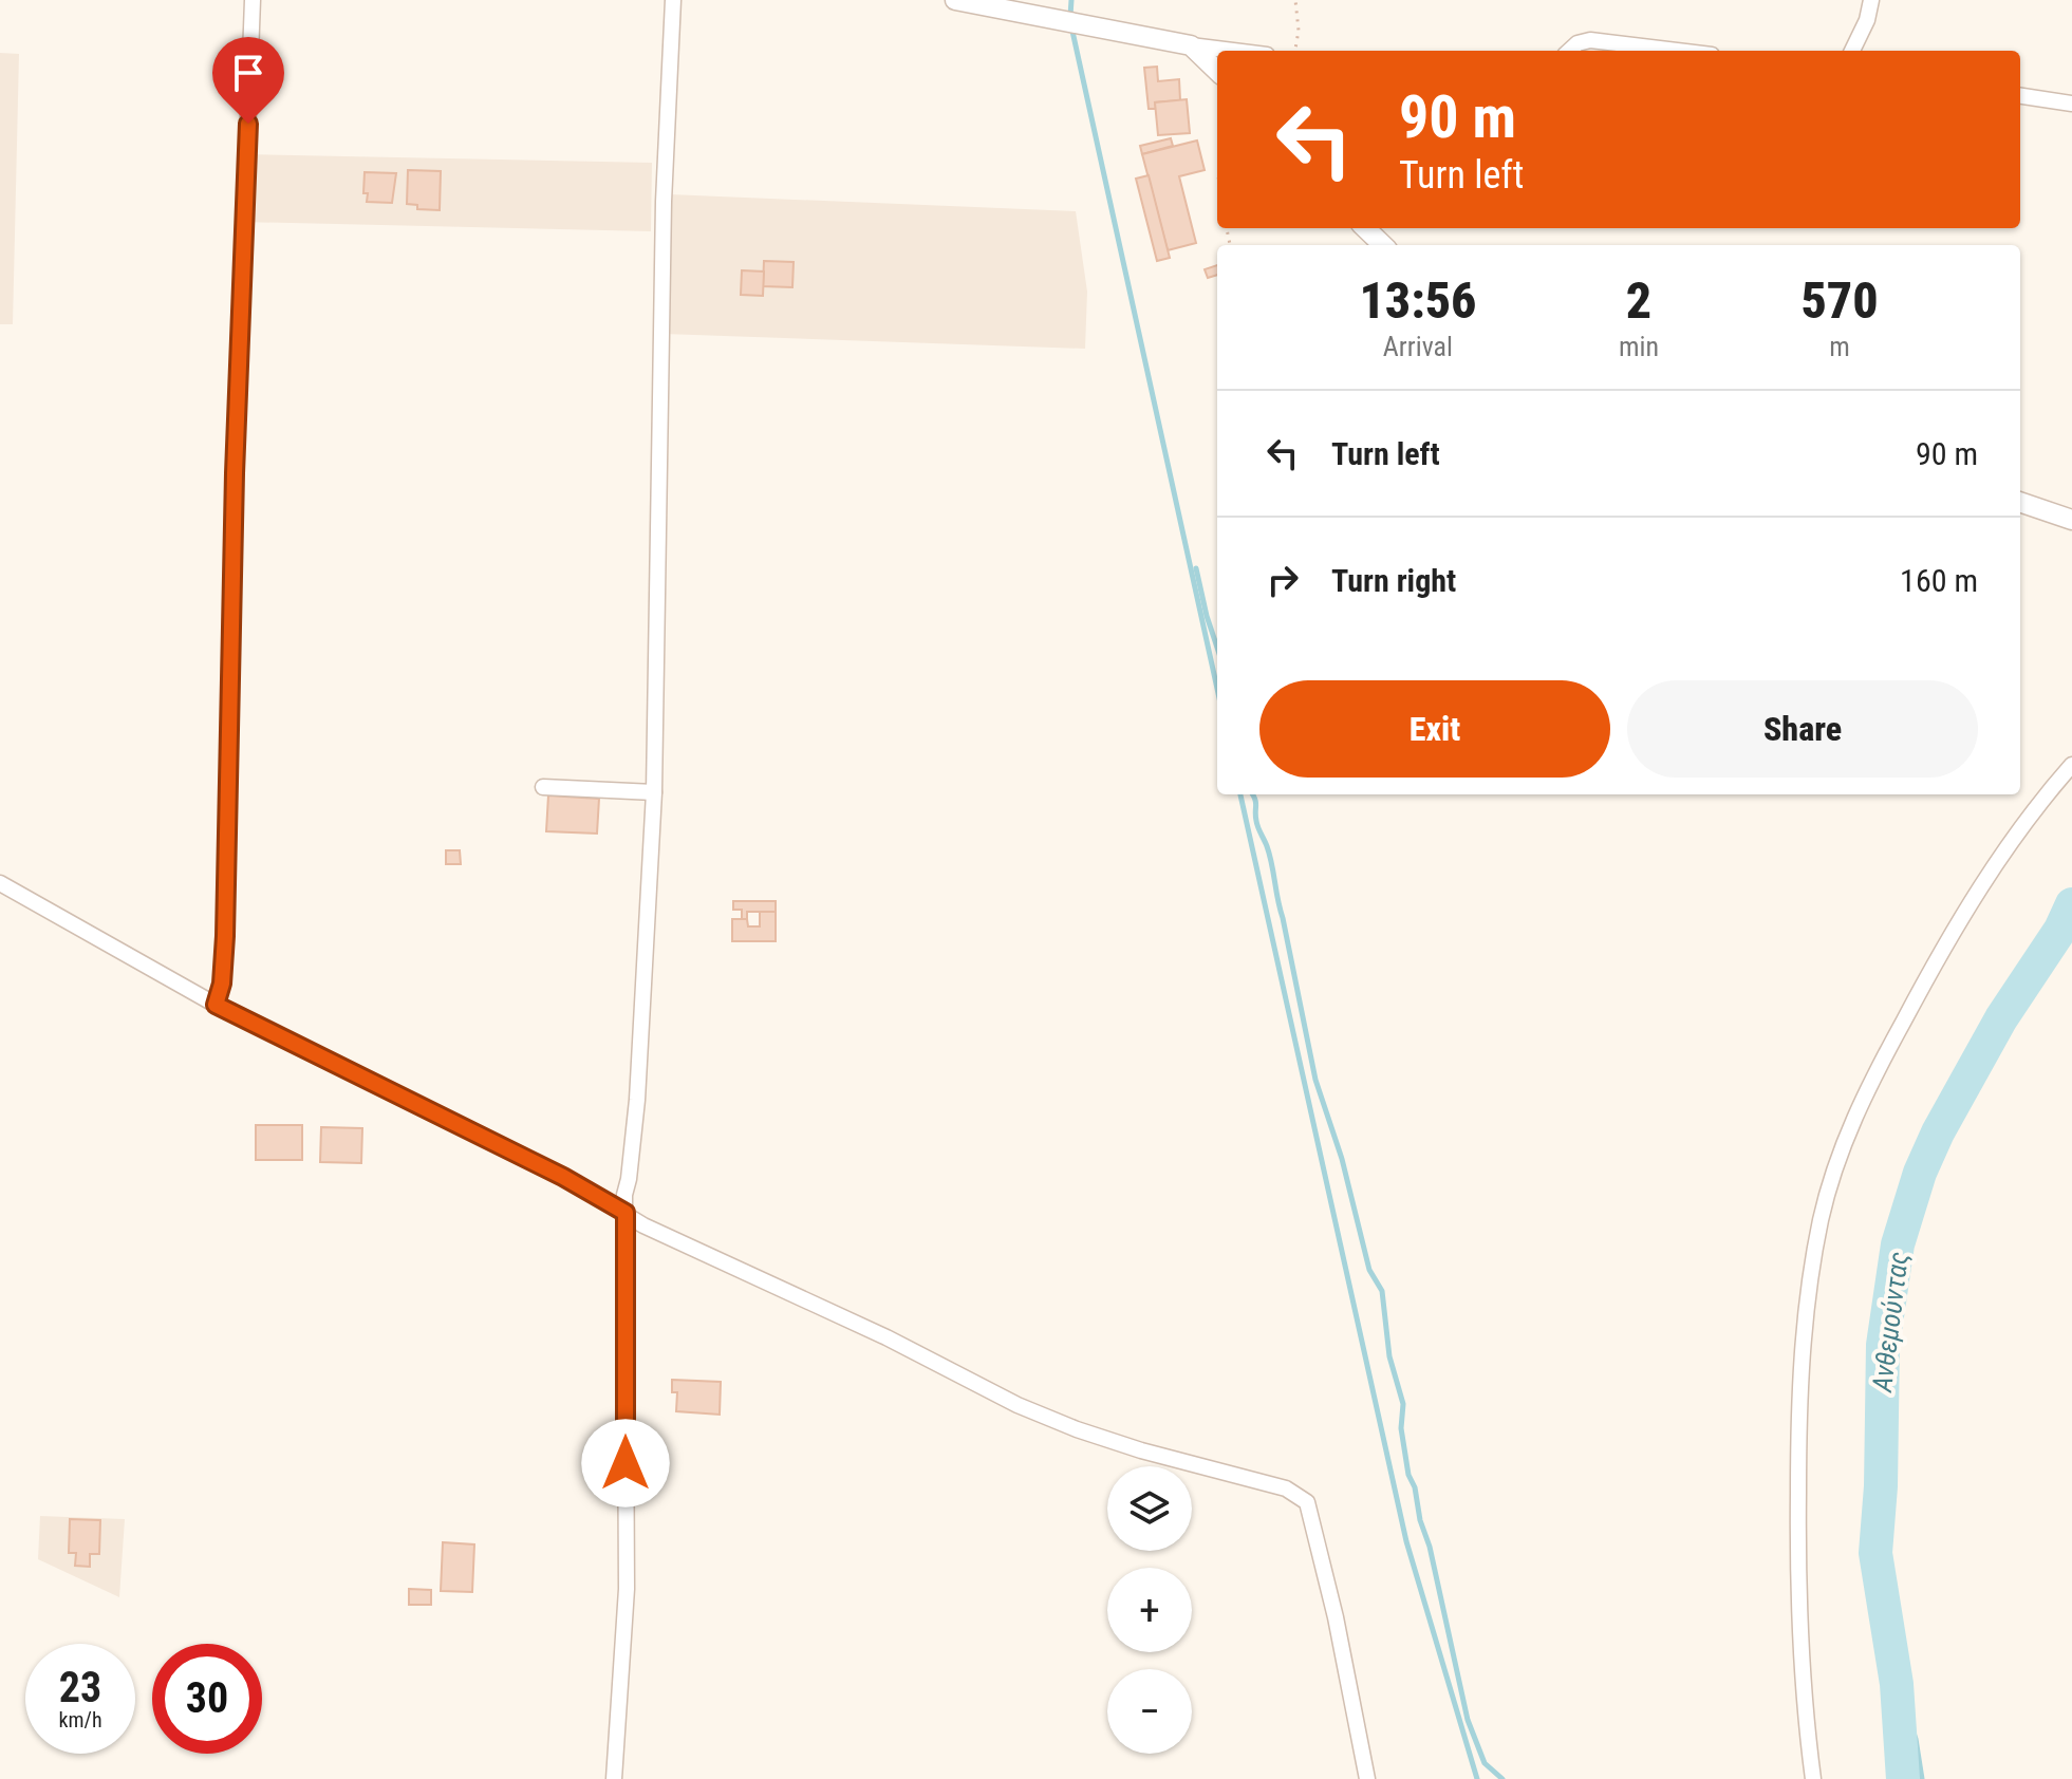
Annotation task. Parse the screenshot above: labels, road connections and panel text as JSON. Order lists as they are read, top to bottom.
{
  "water": ["Ανθεμούντας"],
  "page": {
    "turn": ["90 m", "Turn left"],
    "eta": [
      "13:56",
      "Arrival",
      "2",
      "min",
      "570",
      "m"
    ],
    "list": [
      {
        "name": "Turn left",
        "value": "90 m"
      },
      {
        "name": "Turn right",
        "value": "160 m"
      }
    ],
    "buttons": ["Exit", "Share"],
    "map_buttons": ["+", "−"],
    "speed": "23 km/h",
    "limit": "30"
  }
}
